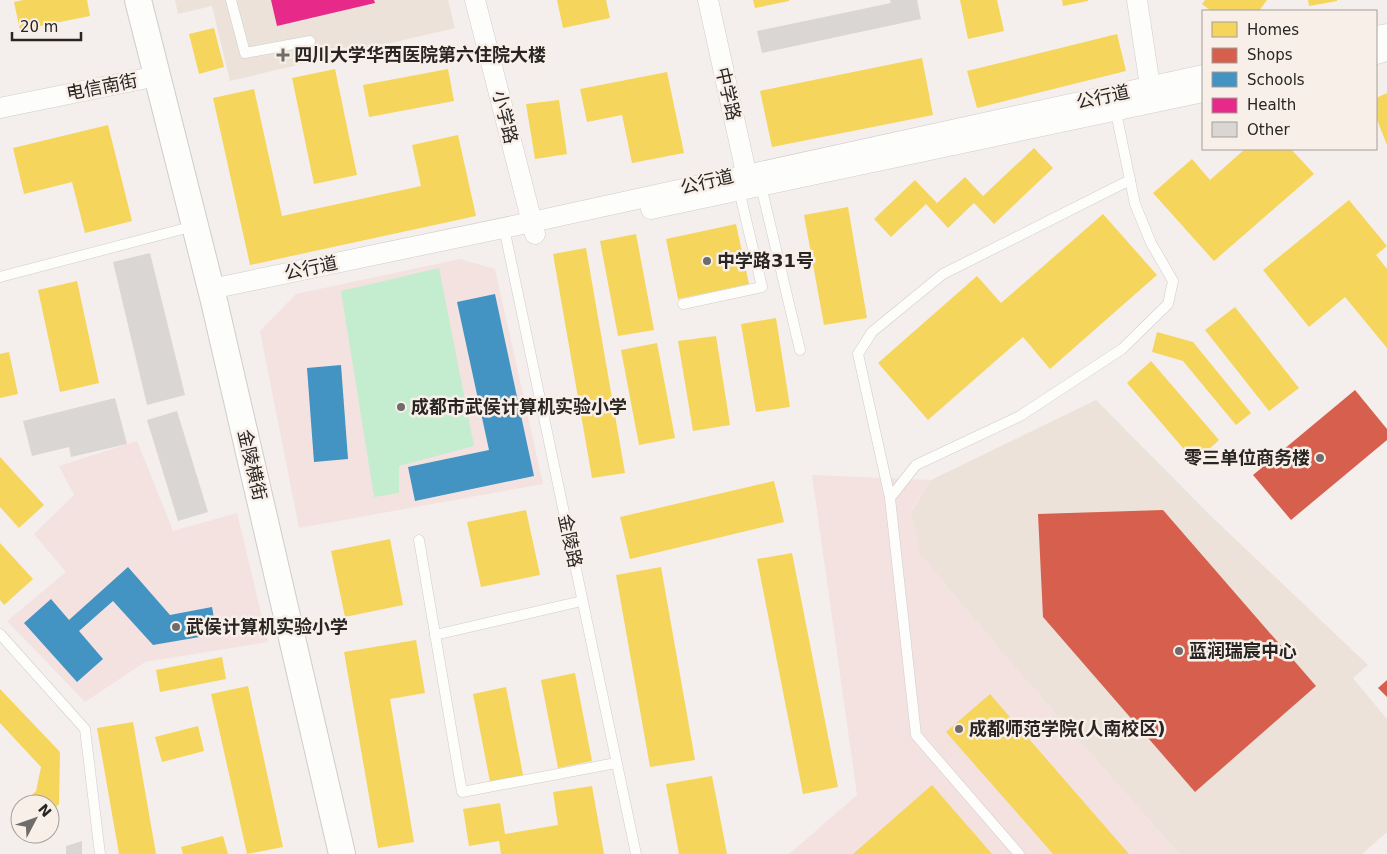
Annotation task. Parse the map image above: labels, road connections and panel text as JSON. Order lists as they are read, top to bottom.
{
  "streets": {
    "street": [
      "电信南街",
      "中学路",
      "公行道",
      "小学路",
      "金陵横街"
    ],
    "lane": ["金陵路"]
  },
  "crossings": [
    ["电信南街", "金陵横街"],
    ["中学路", "公行道"],
    ["公行道", "小学路"],
    ["公行道", "金陵横街"],
    ["公行道", "金陵路"]
  ],
  "places": {
    "health": ["四川大学华西医院第六住院大楼"],
    "other": [
      "中学路31号",
      "成都市武侯计算机实验小学",
      "零三单位商务楼",
      "武侯计算机实验小学",
      "蓝润瑞宸中心",
      "成都师范学院(人南校区)"
    ]
  },
  "legend": [
    "Homes",
    "Shops",
    "Schools",
    "Health",
    "Other"
  ],
  "scale_bar": "20 m",
  "north": "top right"
}
